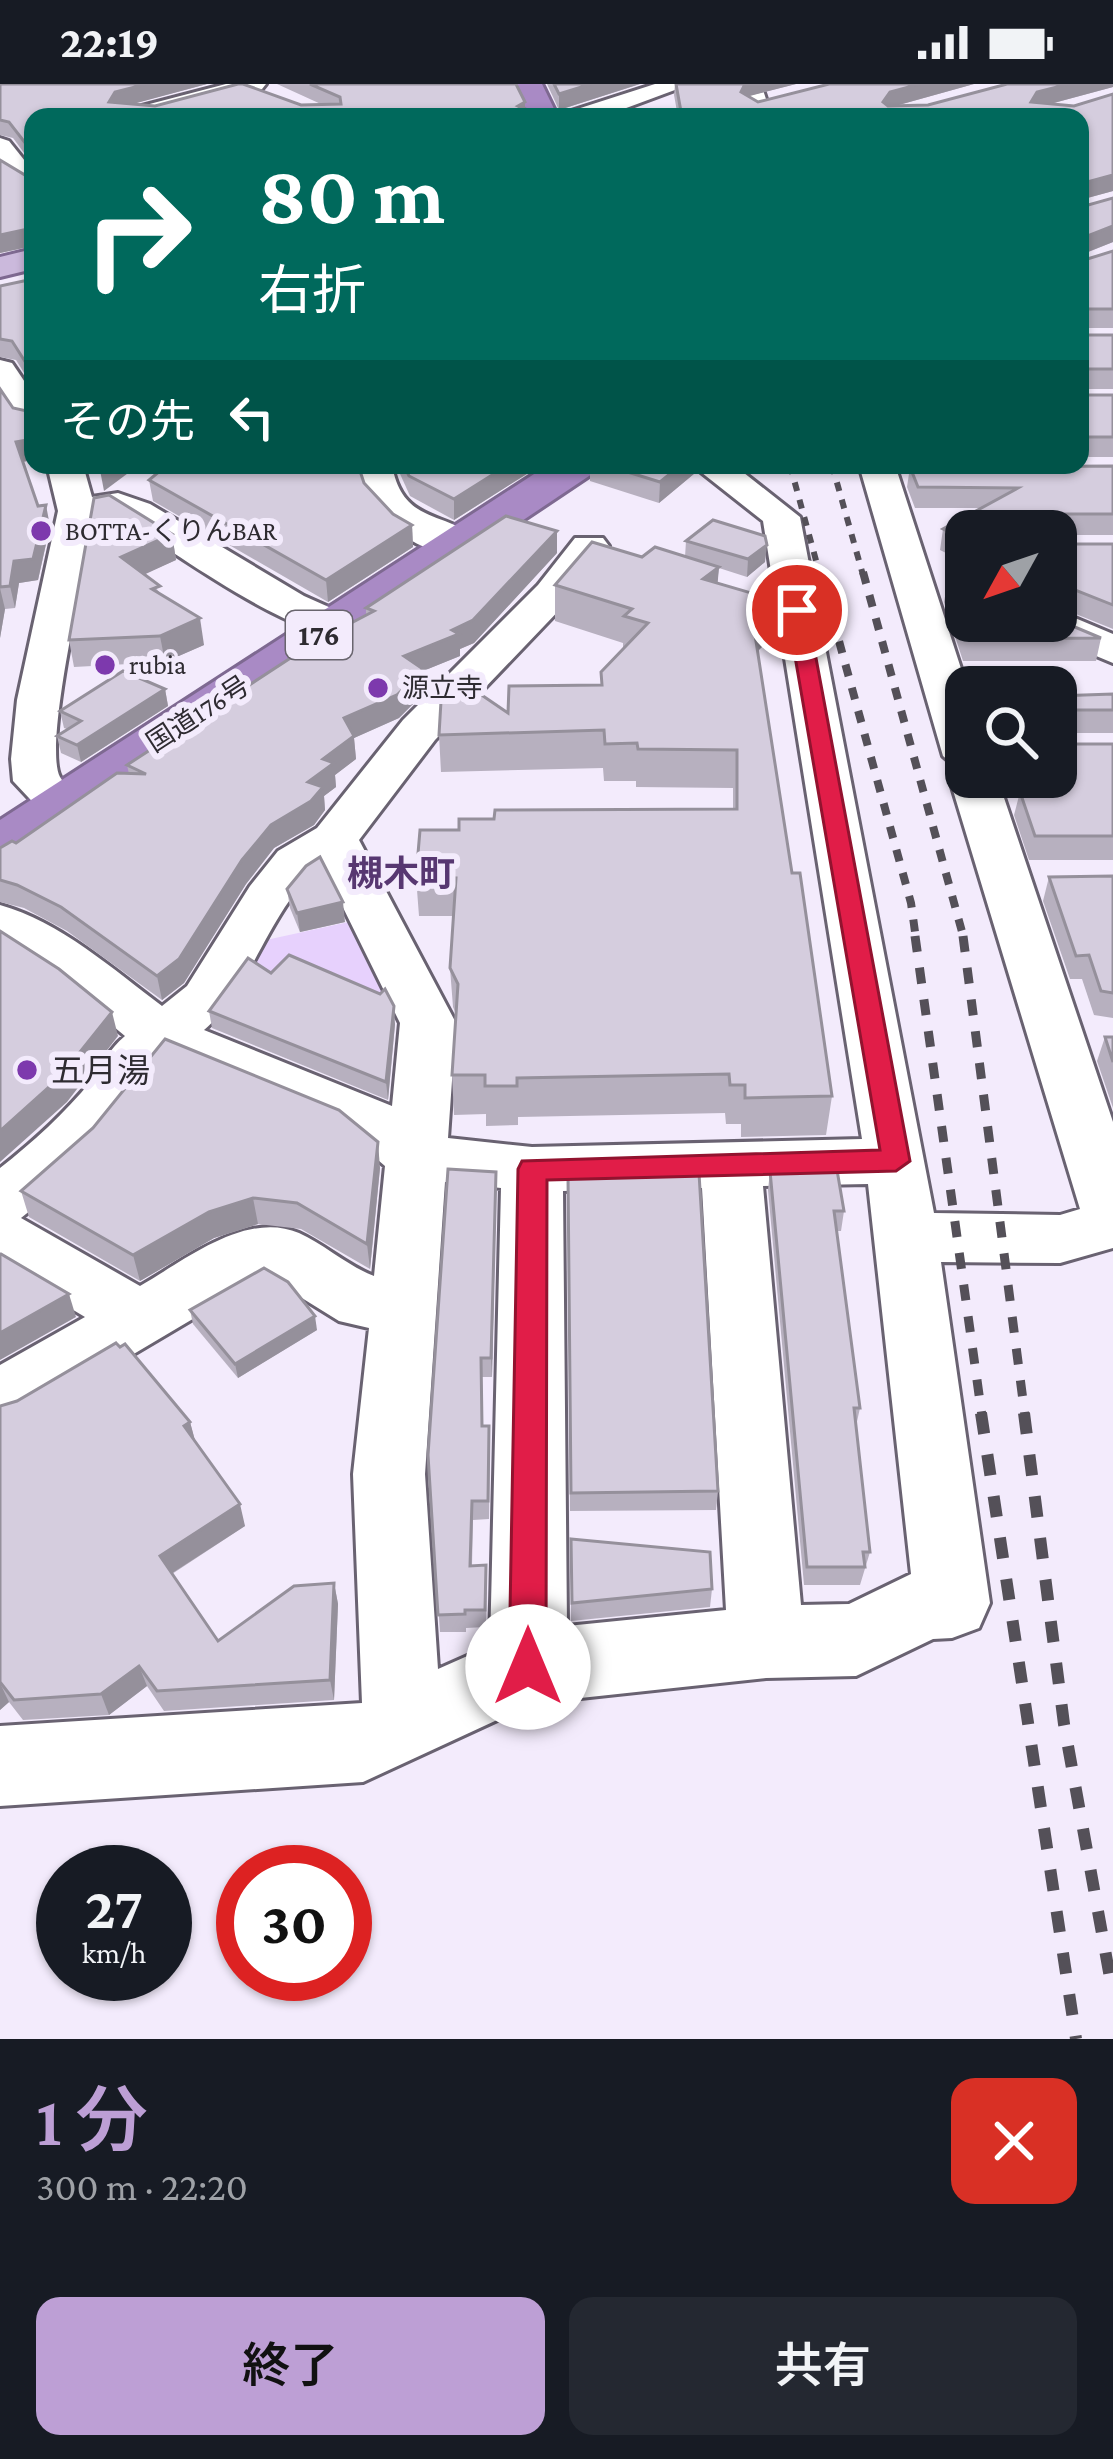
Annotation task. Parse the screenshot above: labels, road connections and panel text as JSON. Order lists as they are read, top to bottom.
{
  "streets": {
    "highway": ["176", "国道176号"]
  },
  "districts": ["槻木町"],
  "places": [
    "BOTTA-くりんBAR",
    "rubia",
    "源立寺",
    "五月湯"
  ],
  "north": "bottom left",
  "page": {
    "status": "22:19",
    "turn": ["80 m", "右折"],
    "then": "その先",
    "speed": "27 km/h",
    "limit": "30",
    "heading": ["1 分", "300 m · 22:20"],
    "buttons": ["終了", "共有"]
  }
}
